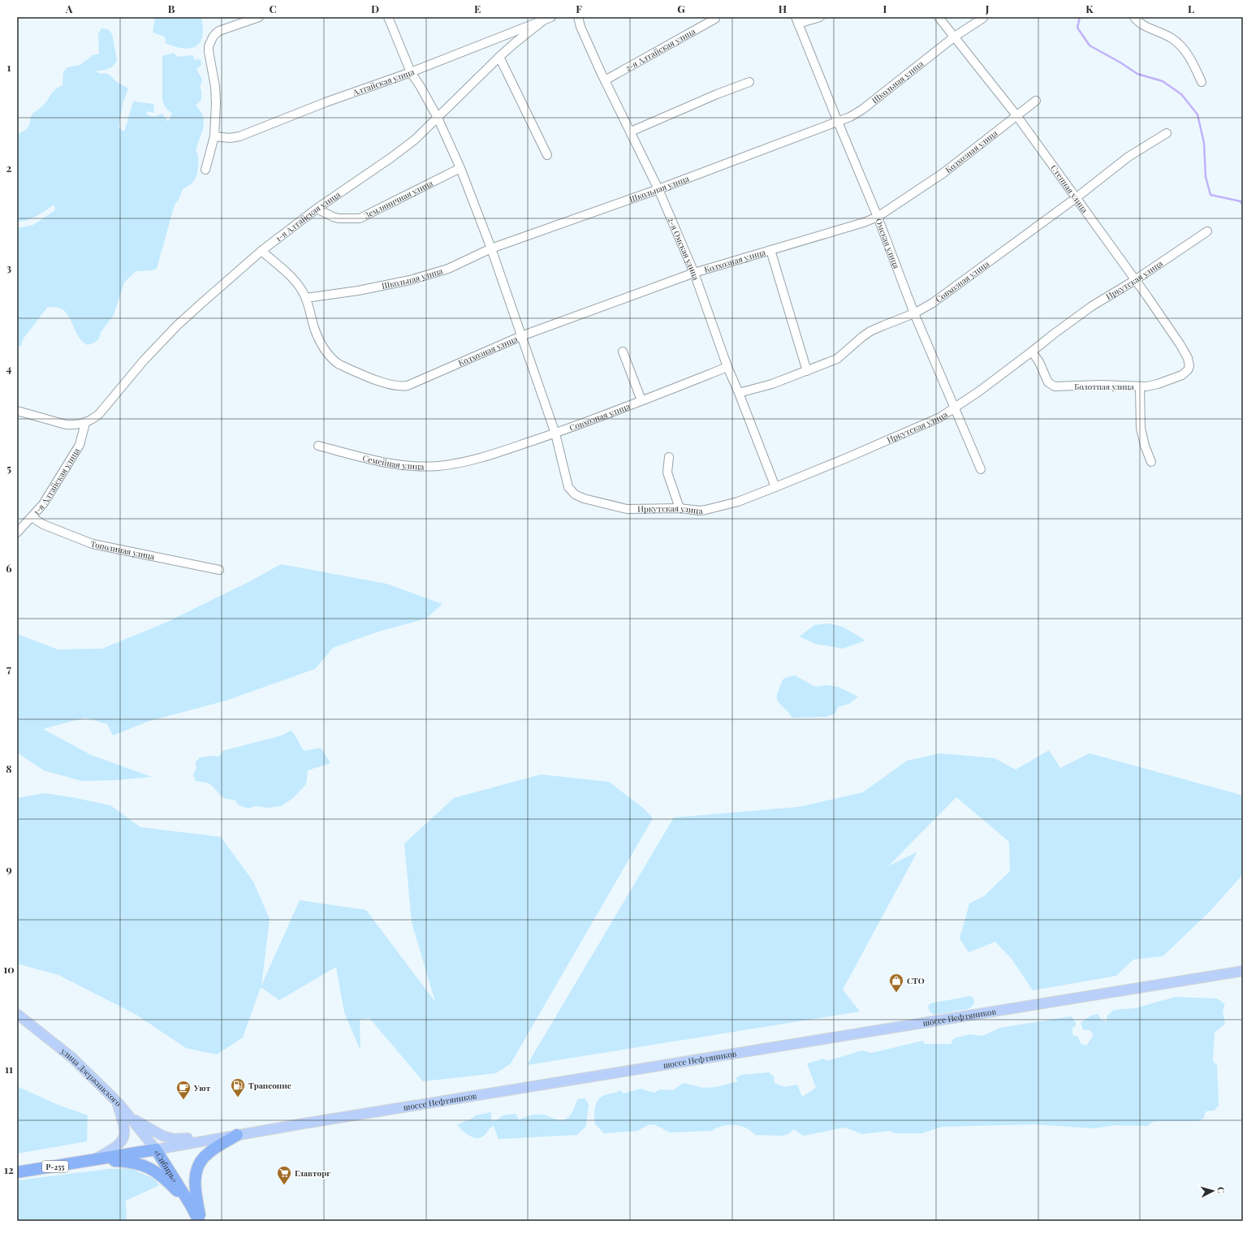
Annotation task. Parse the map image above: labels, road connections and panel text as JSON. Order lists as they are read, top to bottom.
{
  "streets": {
    "highway": ["Р-255", "«Сибирь»"],
    "main road": ["шоссе Нефтяников", "улица Дзержинского"],
    "street": [
      "2-я Алтайская улица",
      "Алтайская улица",
      "Школьная улица",
      "Колхозная улица",
      "Степная улица",
      "Земляничная улица",
      "1-я Алтайская улица",
      "Омская улица",
      "2-я Омская улица",
      "Иркутская улица",
      "Совхозная улица",
      "Болотная улица",
      "Семейная улица",
      "Тополиная улица"
    ]
  },
  "crossings": [
    ["2-я Алтайская улица", "2-я Омская улица"],
    ["Алтайская улица", "1-я Алтайская улица"],
    ["Школьная улица", "Колхозная улица"],
    ["Школьная улица", "Степная улица"],
    ["Школьная улица", "Омская улица"],
    ["Школьная улица", "2-я Омская улица"],
    ["Колхозная улица", "Степная улица"],
    ["Колхозная улица", "1-я Алтайская улица"],
    ["Колхозная улица", "Омская улица"],
    ["Колхозная улица", "2-я Омская улица"],
    ["Степная улица", "Иркутская улица"],
    ["Степная улица", "Совхозная улица"],
    ["Степная улица", "Болотная улица"],
    ["Земляничная улица", "1-я Алтайская улица"],
    ["1-я Алтайская улица", "Тополиная улица"],
    ["Омская улица", "Иркутская улица"],
    ["Омская улица", "Совхозная улица"],
    ["2-я Омская улица", "Иркутская улица"],
    ["2-я Омская улица", "Совхозная улица"],
    ["Иркутская улица", "Совхозная улица"],
    ["Иркутская улица", "Болотная улица"],
    ["Совхозная улица", "Семейная улица"],
    ["шоссе Нефтяников", "улица Дзержинского"],
    ["шоссе Нефтяников", "«Сибирь»"],
    ["улица Дзержинского", "«Сибирь»"],
    ["Р-255", "«Сибирь»"]
  ],
  "places": {
    "shop": ["СТО"],
    "fuel station": ["Трансонис"],
    "cafe": ["Уют"],
    "supermarket": ["Главторг"]
  },
  "north": "right",
  "grid": {
    "columns": [
      "A",
      "B",
      "C",
      "D",
      "E",
      "F",
      "G",
      "H",
      "I",
      "J",
      "K",
      "L"
    ],
    "rows": [
      "1",
      "2",
      "3",
      "4",
      "5",
      "6",
      "7",
      "8",
      "9",
      "10",
      "11",
      "12"
    ]
  }
}
